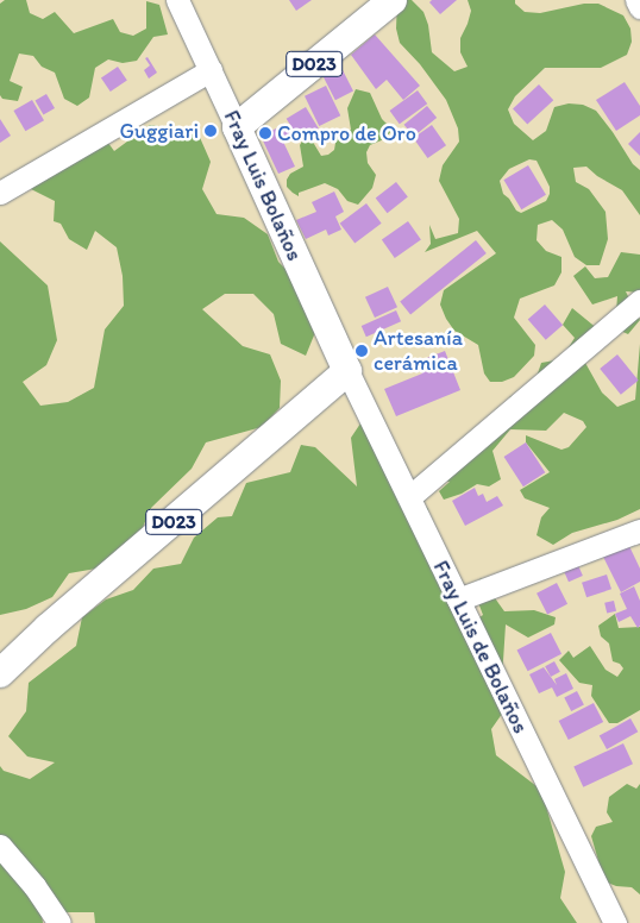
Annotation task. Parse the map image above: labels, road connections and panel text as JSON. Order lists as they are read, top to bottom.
{
  "streets": {
    "main road": ["D023", "Fray Luis Bolaños"],
    "street": ["Fray Luis de Bolaños"]
  },
  "crossings": [
    ["D023", "Fray Luis Bolaños"],
    ["D023", "Fray Luis de Bolaños"],
    ["Fray Luis Bolaños", "Fray Luis de Bolaños"]
  ],
  "places": ["Guggiari", "Compro de Oro", "Artesanía cerámica"]
}
